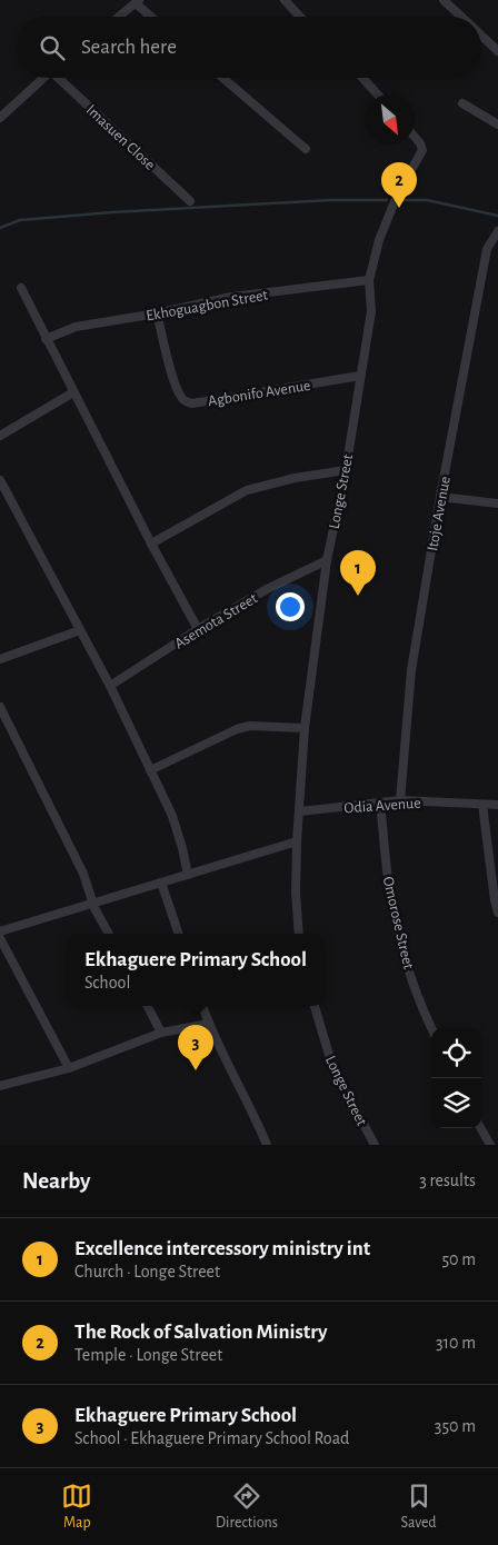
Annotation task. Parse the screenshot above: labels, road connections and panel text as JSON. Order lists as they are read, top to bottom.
{
  "streets": {
    "street": [
      "Imasuen Close",
      "Ekhoguagbon Street",
      "Agbonifo Avenue",
      "Longe Street",
      "Itoje Avenue",
      "Asemota Street",
      "Odia Avenue",
      "Omorose Street"
    ]
  },
  "crossings": [
    ["Ekhoguagbon Street", "Agbonifo Avenue"],
    ["Ekhoguagbon Street", "Longe Street"],
    ["Agbonifo Avenue", "Longe Street"],
    ["Longe Street", "Asemota Street"],
    ["Longe Street", "Odia Avenue"],
    ["Itoje Avenue", "Odia Avenue"],
    ["Odia Avenue", "Omorose Street"]
  ],
  "north": "bottom right",
  "page": {
    "search": "Search here",
    "pins": ["2", "1", "3"],
    "popup": ["Ekhaguere Primary School", "School"],
    "heading": ["Nearby", "3 results"],
    "list": [
      {
        "mark": "1",
        "name": "Excellence intercessory ministry int",
        "note": "Church · Longe Street",
        "value": "50 m"
      },
      {
        "mark": "2",
        "name": "The Rock of Salvation Ministry",
        "note": "Temple · Longe Street",
        "value": "310 m"
      },
      {
        "mark": "3",
        "name": "Ekhaguere Primary School",
        "note": "School · Ekhaguere Primary School Road",
        "value": "350 m"
      }
    ],
    "nav": ["Map", "Directions", "Saved"]
  }
}
